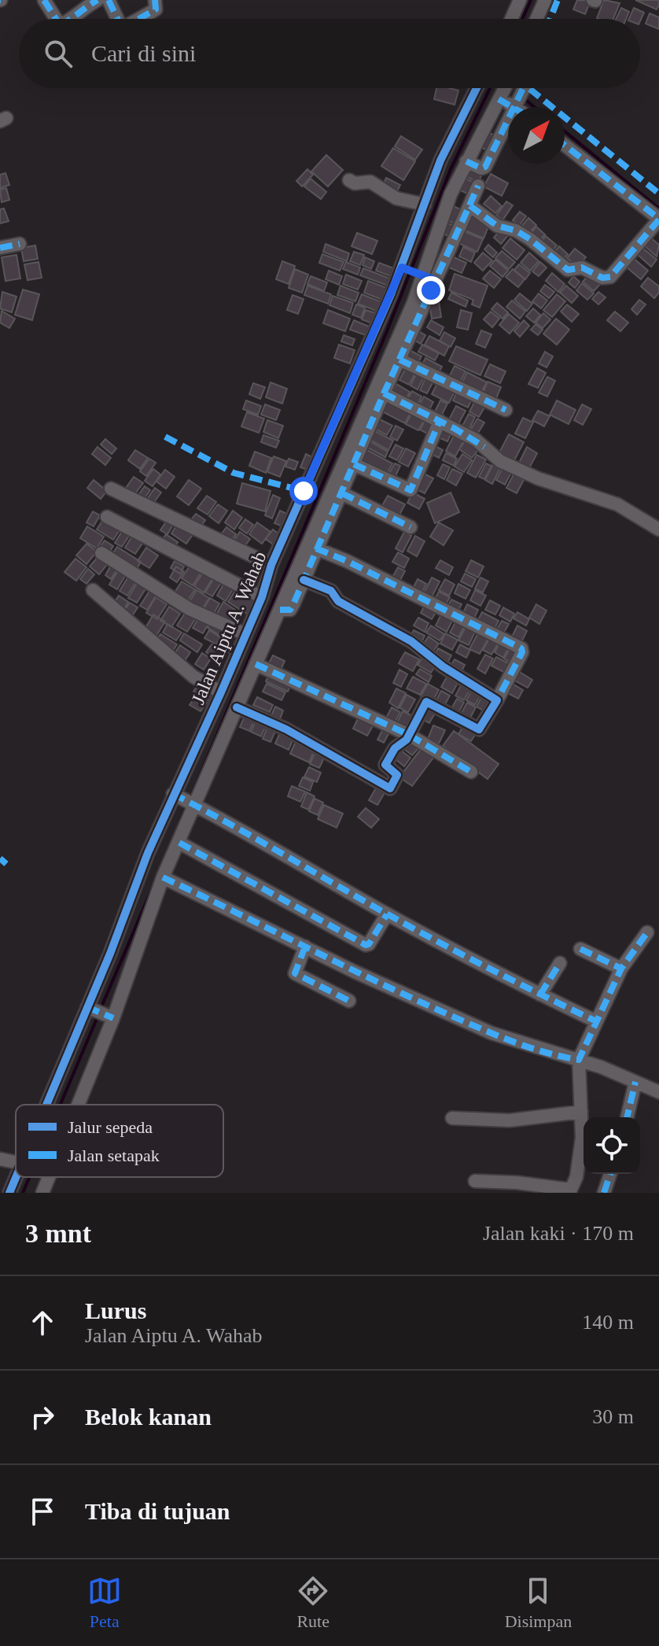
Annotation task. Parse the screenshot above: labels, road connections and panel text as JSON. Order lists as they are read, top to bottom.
{
  "streets": {
    "street": ["Jalan Aiptu A. Wahab"]
  },
  "legend": ["Jalur sepeda", "Jalan setapak"],
  "north": "top right",
  "page": {
    "search": "Cari di sini",
    "heading": ["3 mnt", "Jalan kaki · 170 m"],
    "list": [
      ["Lurus", "Jalan Aiptu A. Wahab", "140 m"],
      ["Belok kanan", "30 m"],
      "Tiba di tujuan"
    ],
    "nav": ["Peta", "Rute", "Disimpan"]
  }
}
